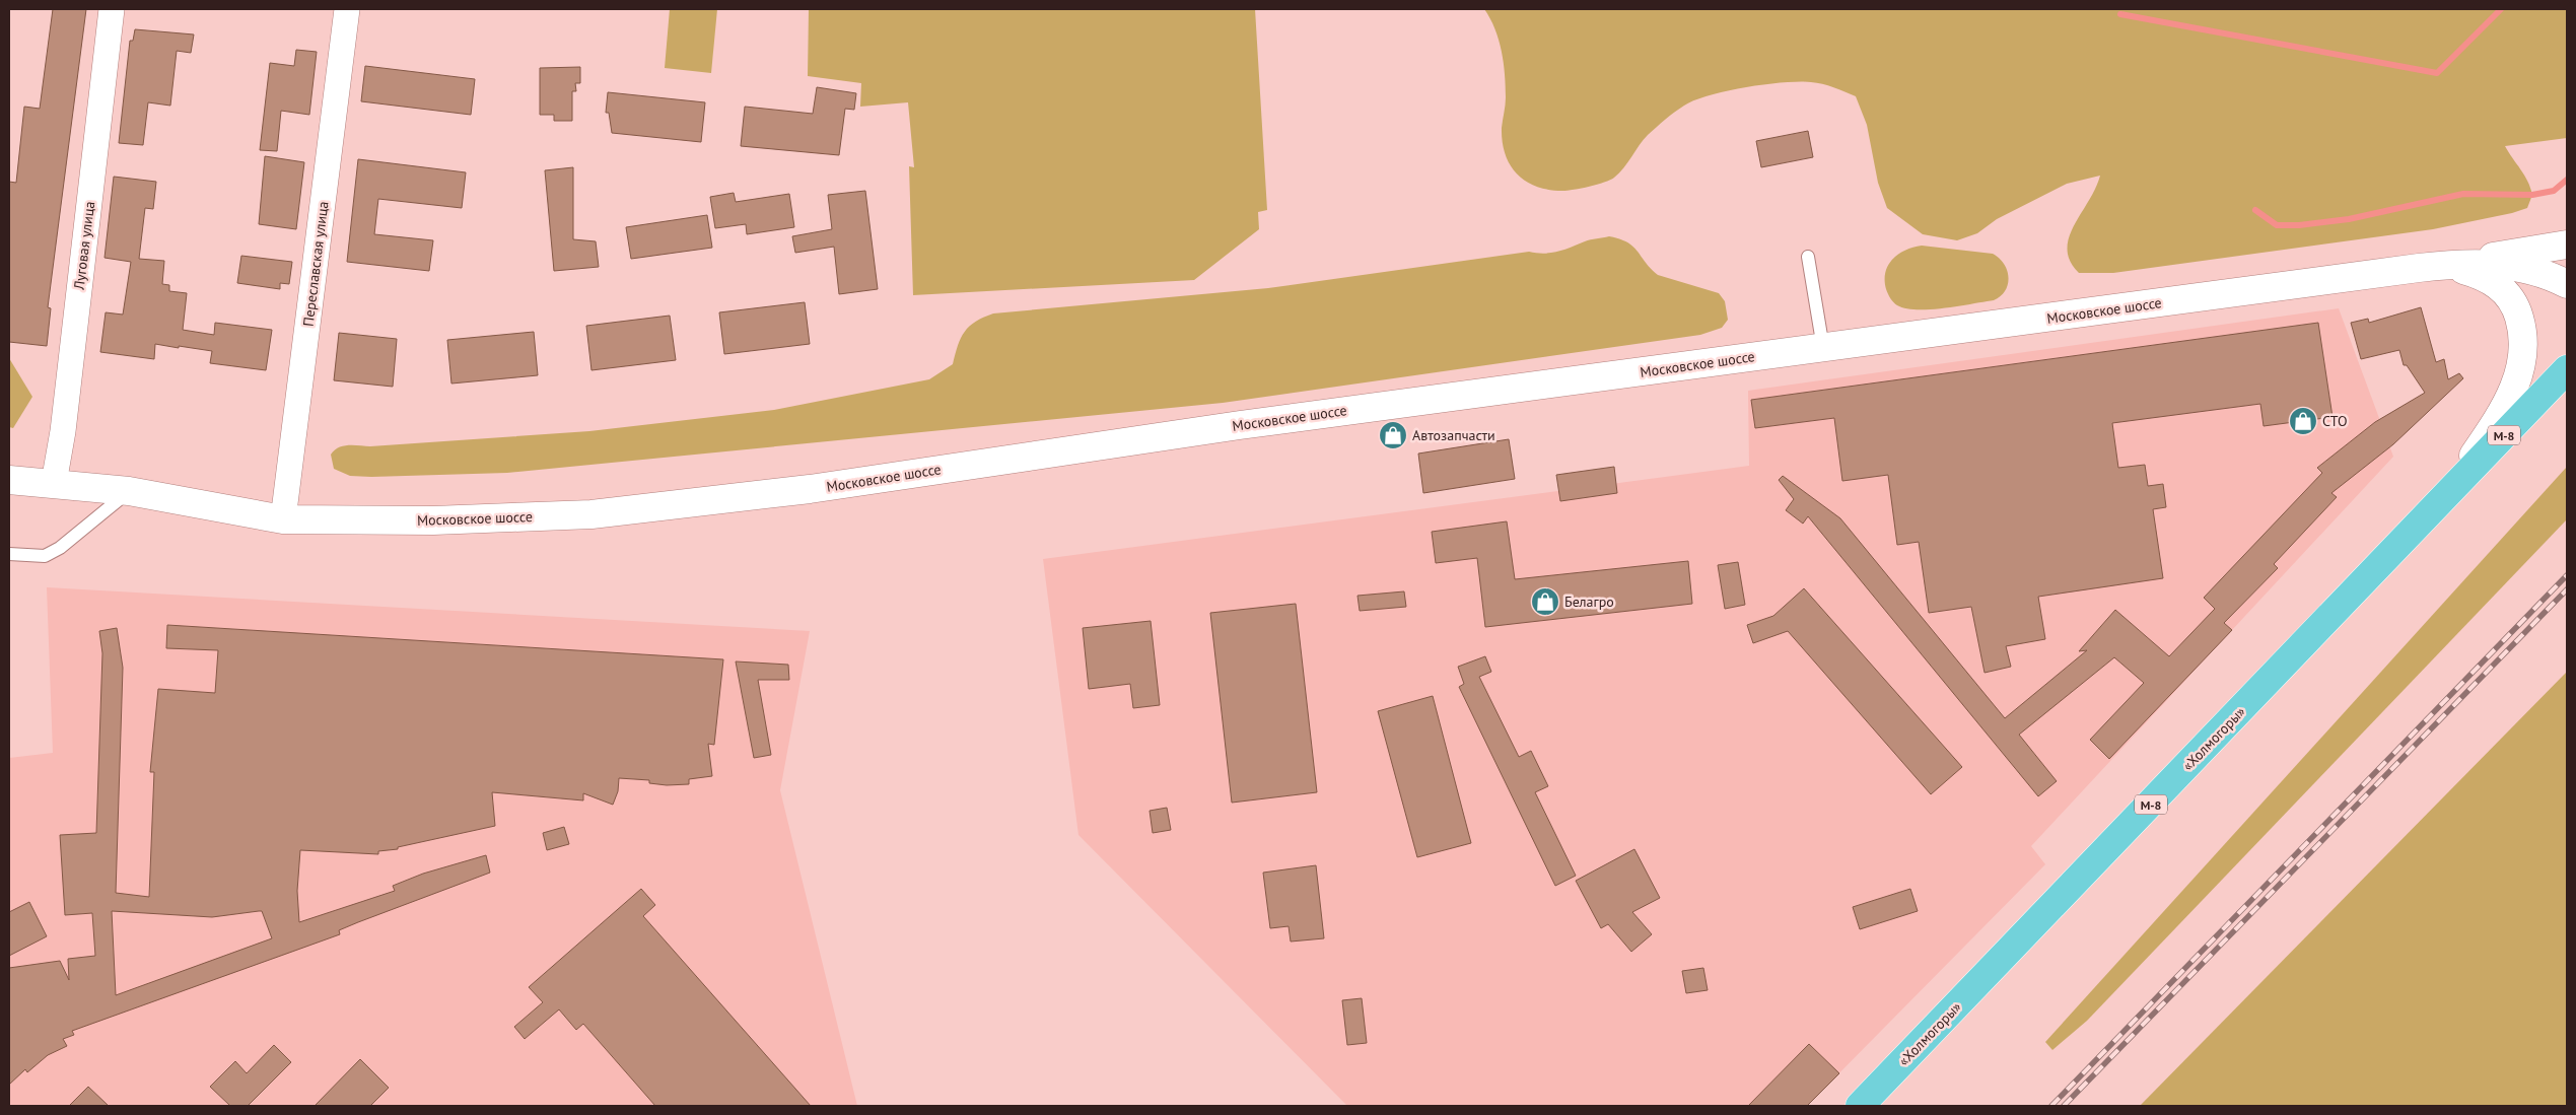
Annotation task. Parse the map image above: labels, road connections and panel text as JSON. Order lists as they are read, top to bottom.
{
  "streets": {
    "highway": ["М-8", "«Холмогоры»"],
    "street": ["Луговая улица", "Переславская улица", "Московское шоссе"]
  },
  "crossings": [
    ["Луговая улица", "Московское шоссе"],
    ["Переславская улица", "Московское шоссе"]
  ],
  "places": {
    "shop": ["СТО", "Автозапчасти", "Белагро"]
  }
}
